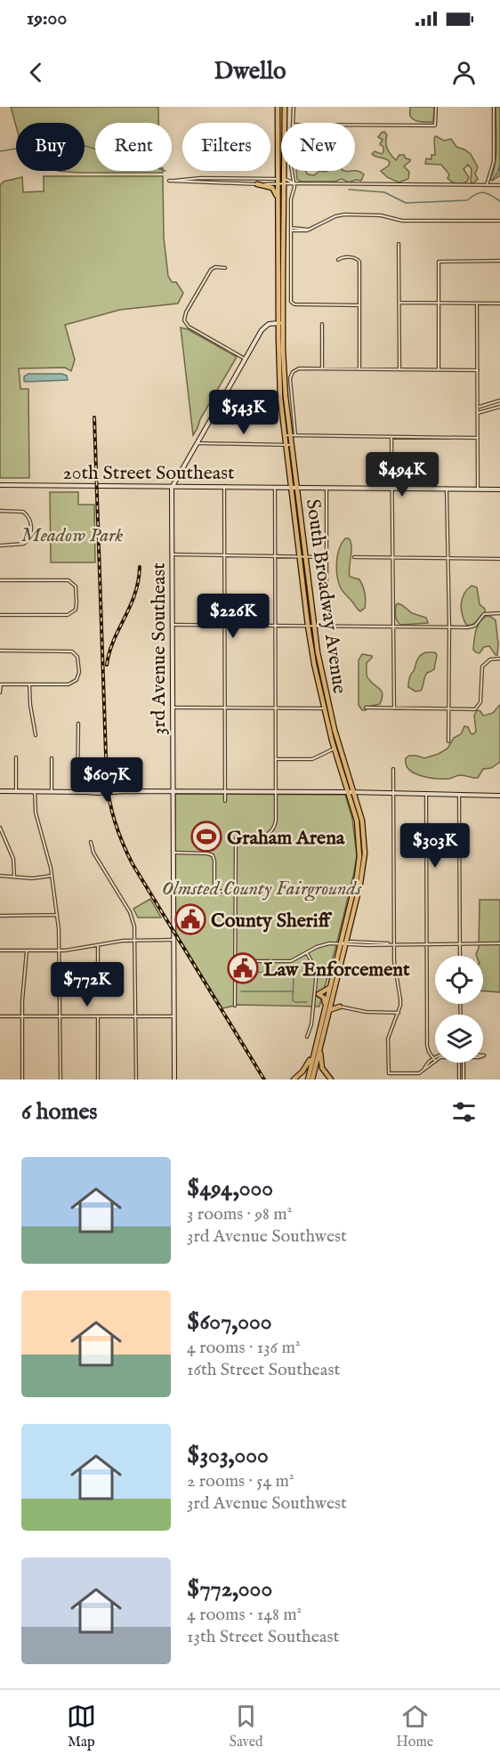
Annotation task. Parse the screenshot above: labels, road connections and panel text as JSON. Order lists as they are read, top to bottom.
{
  "streets": {
    "main road": ["20th Street Southeast", "South Broadway Avenue", "3rd Avenue Southeast"]
  },
  "crossings": [
    ["20th Street Southeast", "South Broadway Avenue"],
    ["20th Street Southeast", "3rd Avenue Southeast"],
    ["South Broadway Avenue", "3rd Avenue Southeast"]
  ],
  "parks": ["Meadow Park", "Olmsted County Fairgrounds"],
  "places": {
    "sports": ["Graham Arena"],
    "public building": ["County Sheriff", "Law Enforcement"]
  },
  "page": {
    "status": "19:00",
    "header": "Dwello",
    "chip": [
      "Buy",
      "Rent",
      "Filters",
      "New"
    ],
    "price": [
      "$543K",
      "$494K",
      "$226K",
      "$607K",
      "$303K",
      "$772K"
    ],
    "heading": "6 homes",
    "list": [
      {
        "name": "$494,000",
        "note": "3 rooms · 98 m² · 3rd Avenue Southwest"
      },
      {
        "name": "$607,000",
        "note": "4 rooms · 136 m² · 16th Street Southeast"
      },
      {
        "name": "$303,000",
        "note": "2 rooms · 54 m² · 3rd Avenue Southwest"
      },
      {
        "name": "$772,000",
        "note": "4 rooms · 148 m² · 13th Street Southeast"
      }
    ],
    "tabs": ["Map", "Saved", "Home"]
  }
}
